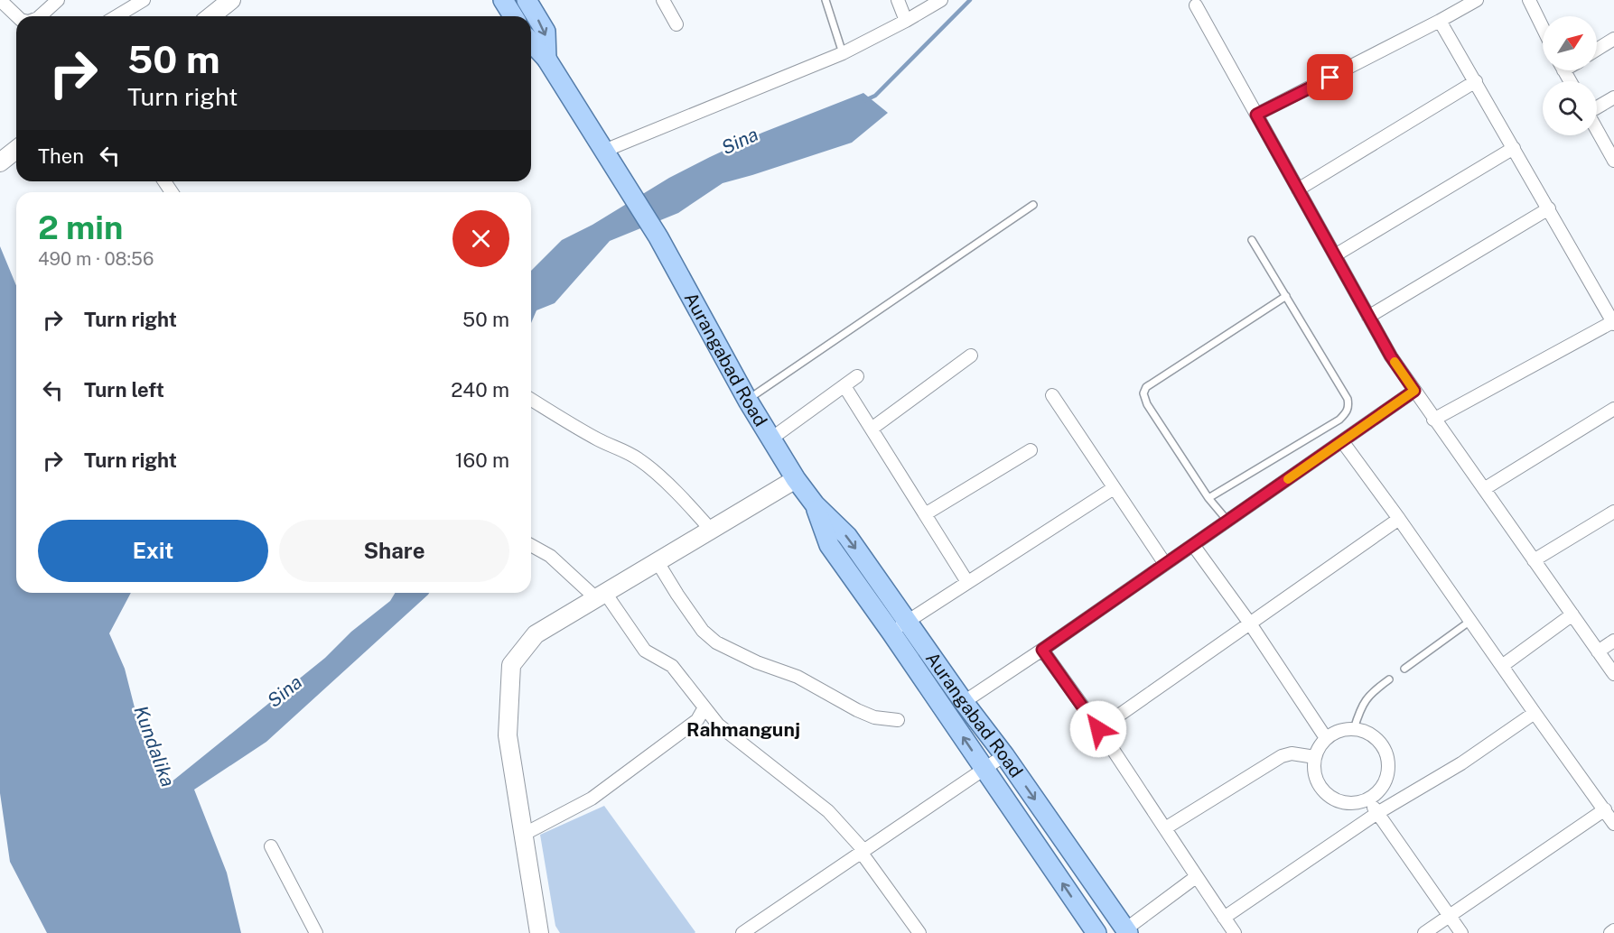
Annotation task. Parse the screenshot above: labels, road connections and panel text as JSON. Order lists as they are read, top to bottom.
{
  "streets": {
    "main road": ["Aurangabad Road"]
  },
  "districts": ["Rahmangunj"],
  "water": ["Sina", "Kundalika"],
  "north": "top right",
  "page": {
    "turn": ["50 m", "Turn right"],
    "then": "Then",
    "heading": ["2 min", "490 m · 08:56"],
    "list": [
      {
        "name": "Turn right",
        "value": "50 m"
      },
      {
        "name": "Turn left",
        "value": "240 m"
      },
      {
        "name": "Turn right",
        "value": "160 m"
      }
    ],
    "buttons": ["Exit", "Share"]
  }
}
